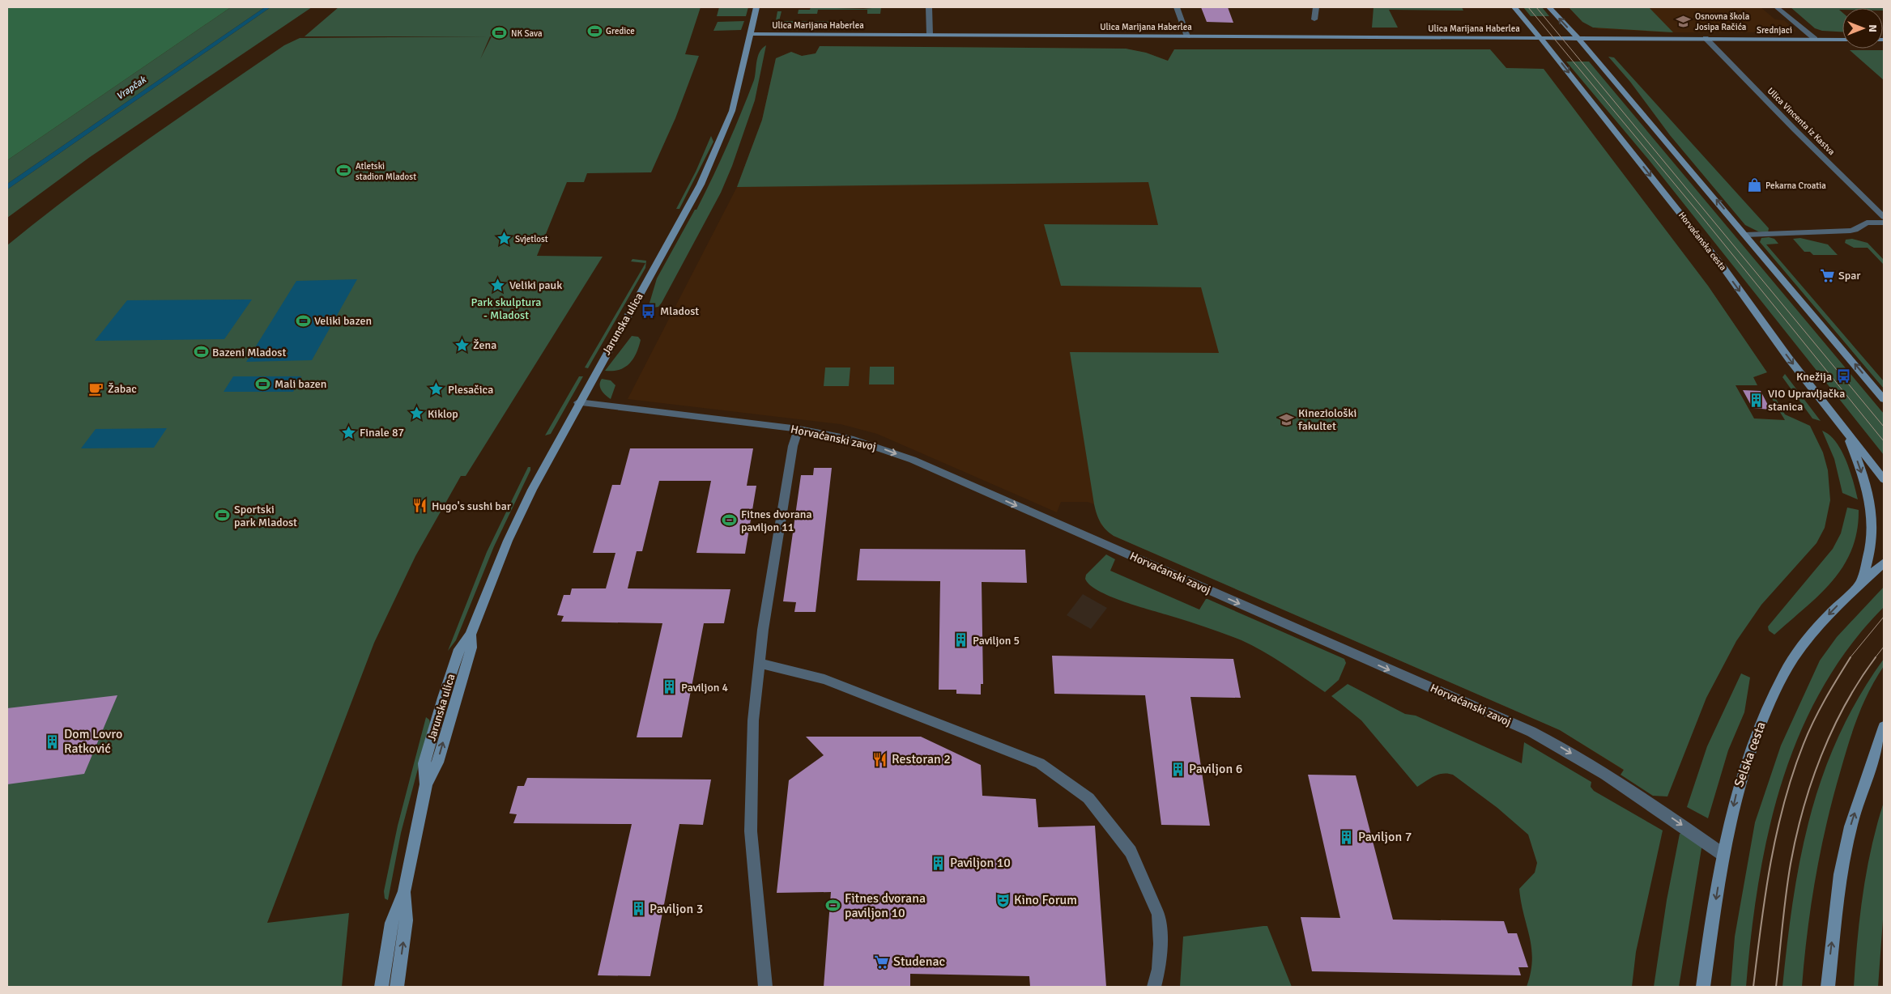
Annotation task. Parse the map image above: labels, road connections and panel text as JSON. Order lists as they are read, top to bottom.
{
  "streets": {
    "street": [
      "Ulica Marijana Haberlea",
      "Srednjaci",
      "Ulica Vincenta iz Kastva",
      "Horvaćanska cesta",
      "Jarunska ulica",
      "Horvaćanski zavoj",
      "Selska cesta"
    ]
  },
  "crossings": [
    ["Ulica Marijana Haberlea", "Srednjaci"],
    ["Ulica Marijana Haberlea", "Horvaćanska cesta"],
    ["Ulica Marijana Haberlea", "Jarunska ulica"],
    ["Srednjaci", "Ulica Vincenta iz Kastva"],
    ["Jarunska ulica", "Horvaćanski zavoj"],
    ["Horvaćanski zavoj", "Selska cesta"]
  ],
  "one_way": ["Horvaćanski zavoj", "Selska cesta"],
  "water": ["Vrapčak"],
  "parks": ["Park skulptura - Mladost"],
  "places": {
    "school or university": ["Osnovna škola Josipa Račića", "Kineziološki fakultet"],
    "sports": [
      "Gredice",
      "NK Sava",
      "Atletski stadion Mladost",
      "Veliki bazen",
      "Bazeni Mladost",
      "Mali bazen",
      "Sportski park Mladost",
      "Fitnes dvorana paviljon 11",
      "Fitnes dvorana paviljon 10"
    ],
    "shop": ["Pekarna Croatia"],
    "place": [
      "Svjetlost",
      "Veliki pauk",
      "Žena",
      "Plesačica",
      "Kiklop",
      "Finale 87"
    ],
    "supermarket": ["Spar", "Studenac"],
    "bus stop": ["Mladost", "Knežija"],
    "cafe": ["Žabac"],
    "building": [
      "VIO Upravljačka stanica",
      "Paviljon 5",
      "Paviljon 4",
      "Dom Lovro Ratković",
      "Paviljon 6",
      "Paviljon 7",
      "Paviljon 10",
      "Paviljon 3"
    ],
    "restaurant": ["Hugo's sushi bar", "Restoran 2"],
    "theatre": ["Kino Forum"]
  },
  "north": "right"
}
